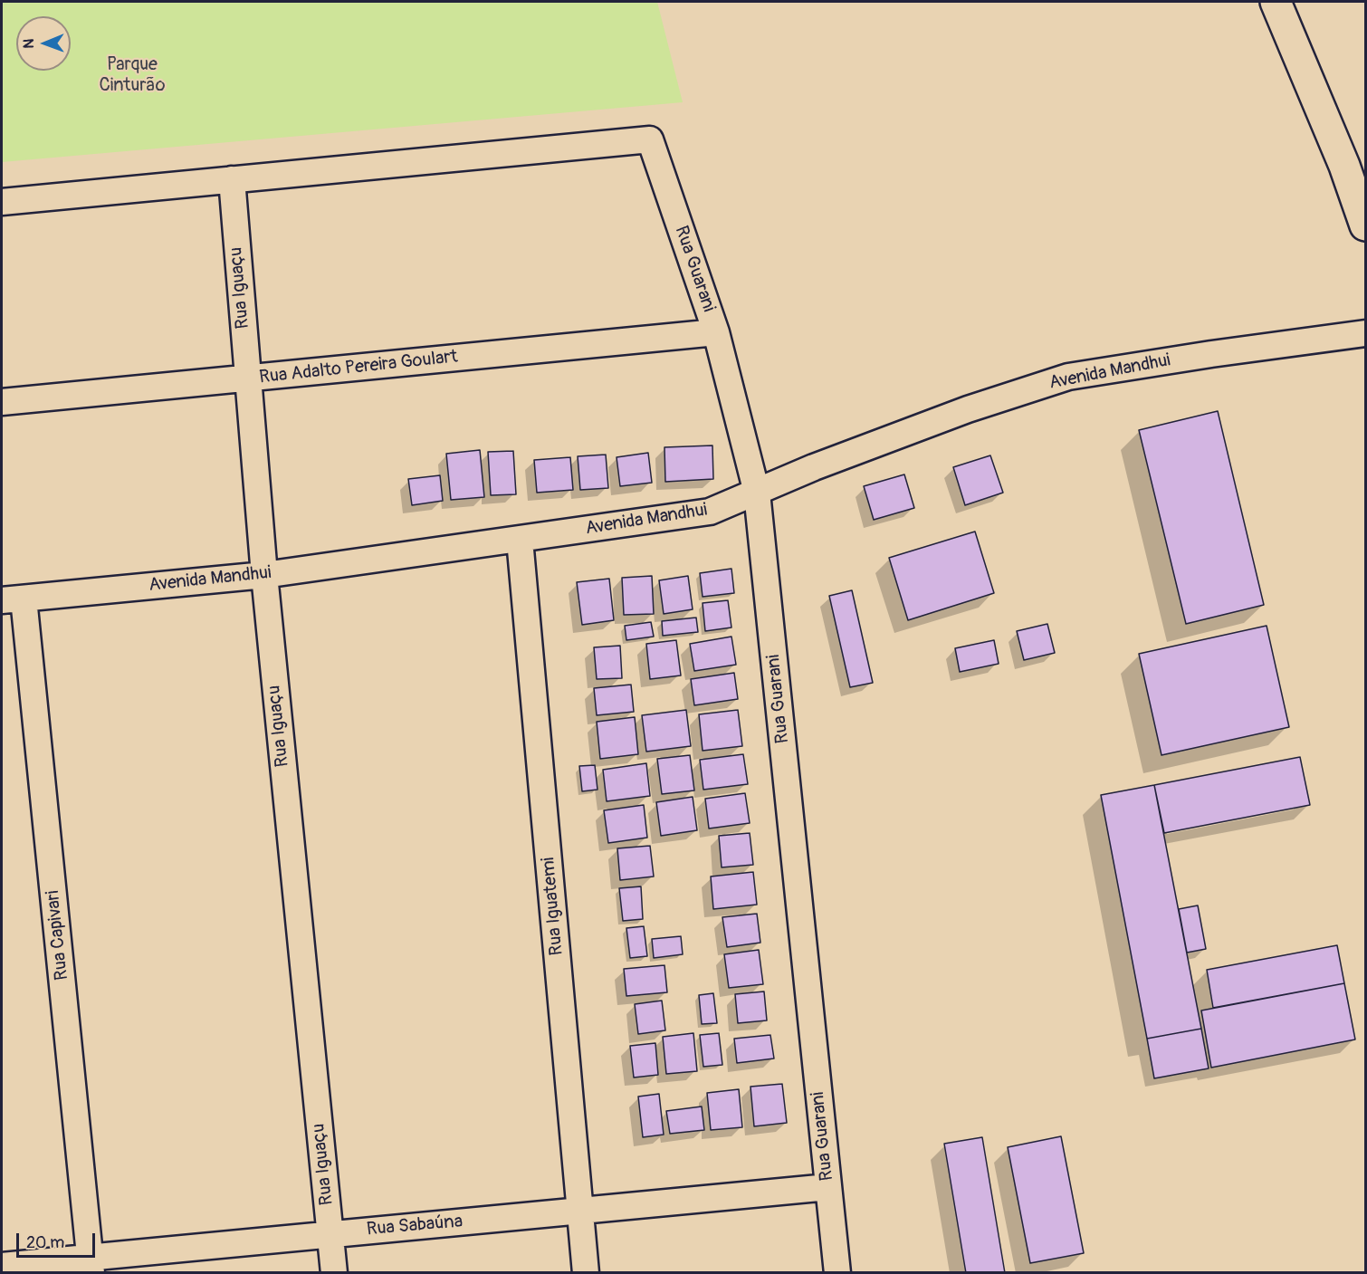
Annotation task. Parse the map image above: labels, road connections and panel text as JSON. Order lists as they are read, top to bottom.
{
  "streets": {
    "street": [
      "Rua Guarani",
      "Rua Iguaçu",
      "Rua Adalto Pereira Goulart",
      "Avenida Mandhui",
      "Rua Iguatemi",
      "Rua Capivari",
      "Rua Sabaúna"
    ]
  },
  "crossings": [
    ["Rua Guarani", "Rua Iguaçu"],
    ["Rua Guarani", "Rua Adalto Pereira Goulart"],
    ["Rua Guarani", "Avenida Mandhui"],
    ["Rua Guarani", "Rua Sabaúna"],
    ["Rua Iguaçu", "Rua Adalto Pereira Goulart"],
    ["Rua Iguaçu", "Avenida Mandhui"],
    ["Rua Iguaçu", "Rua Sabaúna"],
    ["Avenida Mandhui", "Rua Iguatemi"],
    ["Avenida Mandhui", "Rua Capivari"],
    ["Rua Iguatemi", "Rua Sabaúna"],
    ["Rua Capivari", "Rua Sabaúna"]
  ],
  "parks": ["Parque Cinturão"],
  "scale_bar": "20 m",
  "north": "left"
}
